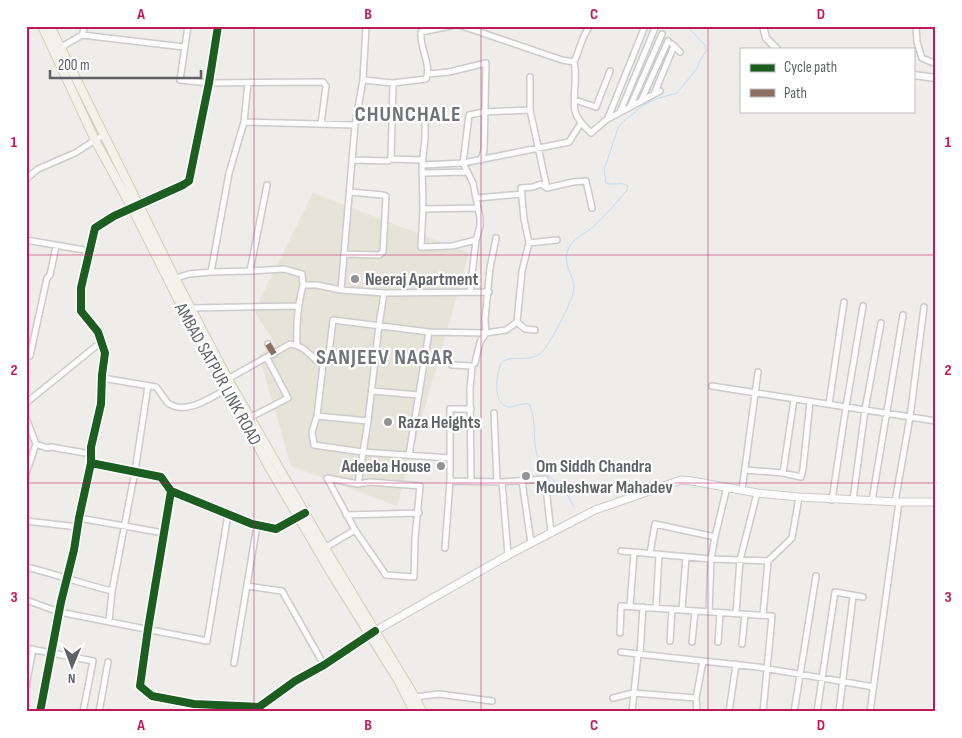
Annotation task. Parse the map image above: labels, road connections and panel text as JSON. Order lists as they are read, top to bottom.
{
  "streets": {
    "main road": ["AMBAD SATPUR LINK ROAD"]
  },
  "districts": ["CHUNCHALE", "SANJEEV NAGAR"],
  "places": [
    "Neeraj Apartment",
    "Raza Heights",
    "Adeeba House",
    "Om Siddh Chandra Mouleshwar Mahadev"
  ],
  "legend": ["Cycle path", "Path"],
  "scale_bar": "200 m",
  "north": "bottom",
  "grid": {
    "columns": [
      "A",
      "B",
      "C",
      "D"
    ],
    "rows": ["1", "2", "3"]
  }
}
